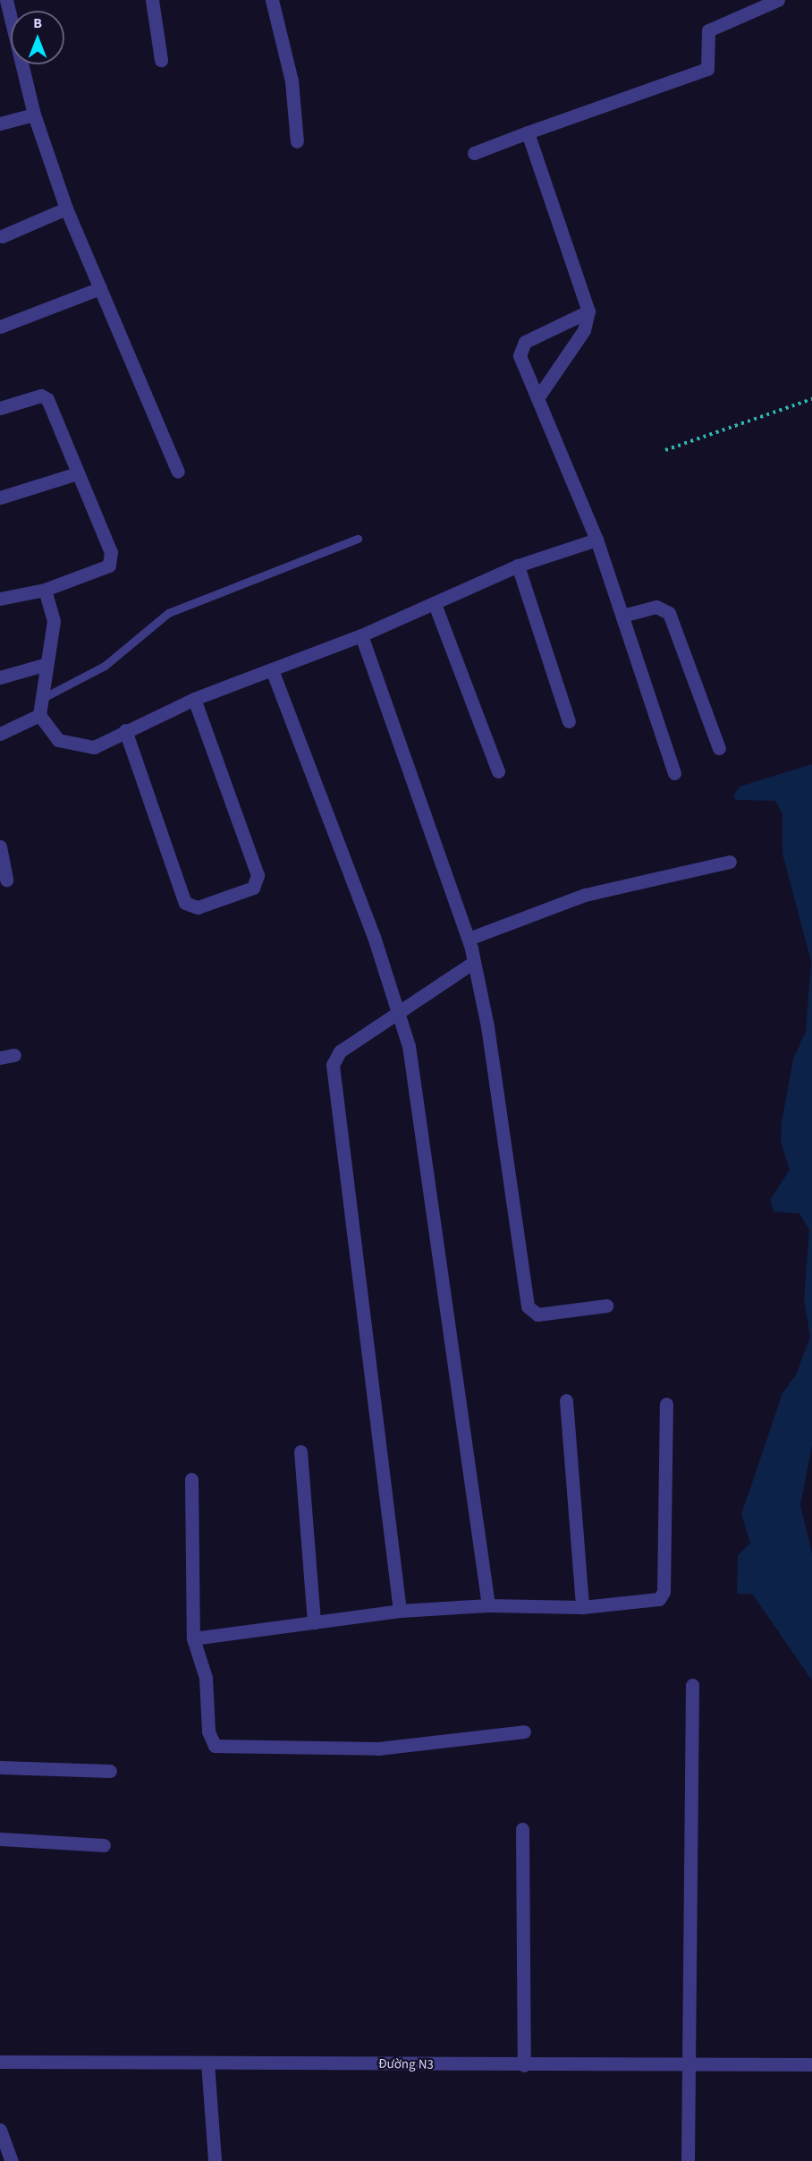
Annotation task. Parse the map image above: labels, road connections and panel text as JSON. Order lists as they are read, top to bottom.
{
  "streets": {
    "street": ["Đường N3"]
  },
  "north": "top"
}
